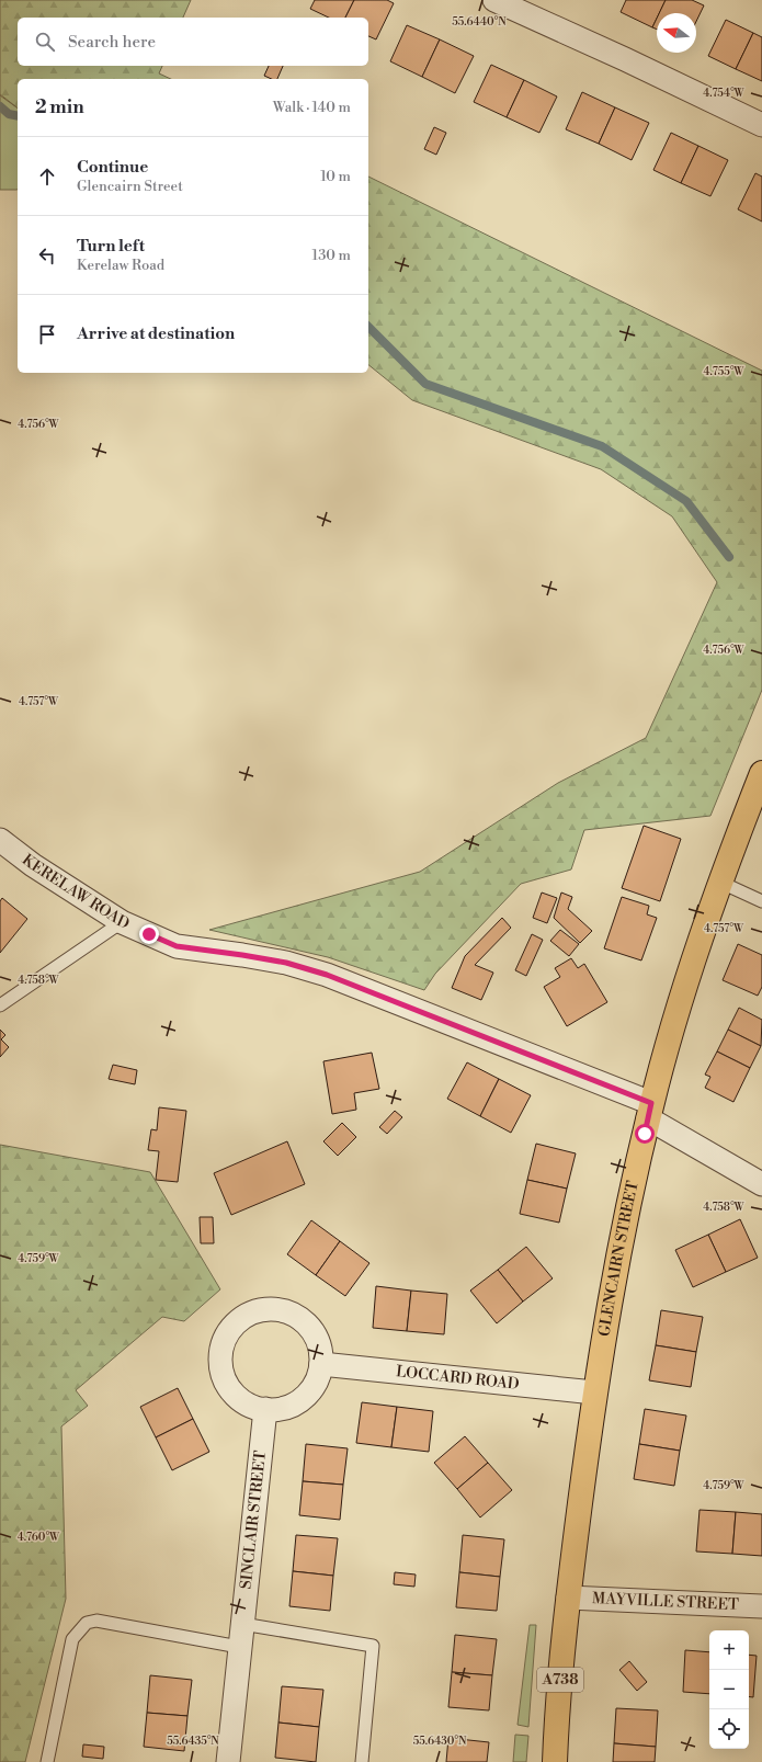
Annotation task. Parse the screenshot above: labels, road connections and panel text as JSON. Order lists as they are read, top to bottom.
{
  "streets": {
    "main road": ["GLENCAIRN STREET", "A738"],
    "street": [
      "KERELAW ROAD",
      "LOCCARD ROAD",
      "SINCLAIR STREET",
      "MAYVILLE STREET"
    ]
  },
  "crossings": [
    ["KERELAW ROAD", "GLENCAIRN STREET"],
    ["GLENCAIRN STREET", "LOCCARD ROAD"],
    ["GLENCAIRN STREET", "MAYVILLE STREET"],
    ["LOCCARD ROAD", "SINCLAIR STREET"]
  ],
  "north": "left",
  "page": {
    "search": "Search here",
    "heading": ["2 min", "Walk · 140 m"],
    "list": [
      ["Continue", "Glencairn Street", "10 m"],
      ["Turn left", "Kerelaw Road", "130 m"],
      "Arrive at destination"
    ],
    "map_buttons": ["+", "−"]
  },
  "coordinates": [
    "55.6440°N",
    "4.754°W",
    "4.755°W",
    "4.756°W",
    "4.757°W",
    "4.758°W",
    "4.759°W",
    "4.760°W",
    "55.6435°N",
    "55.6430°N"
  ]
}
